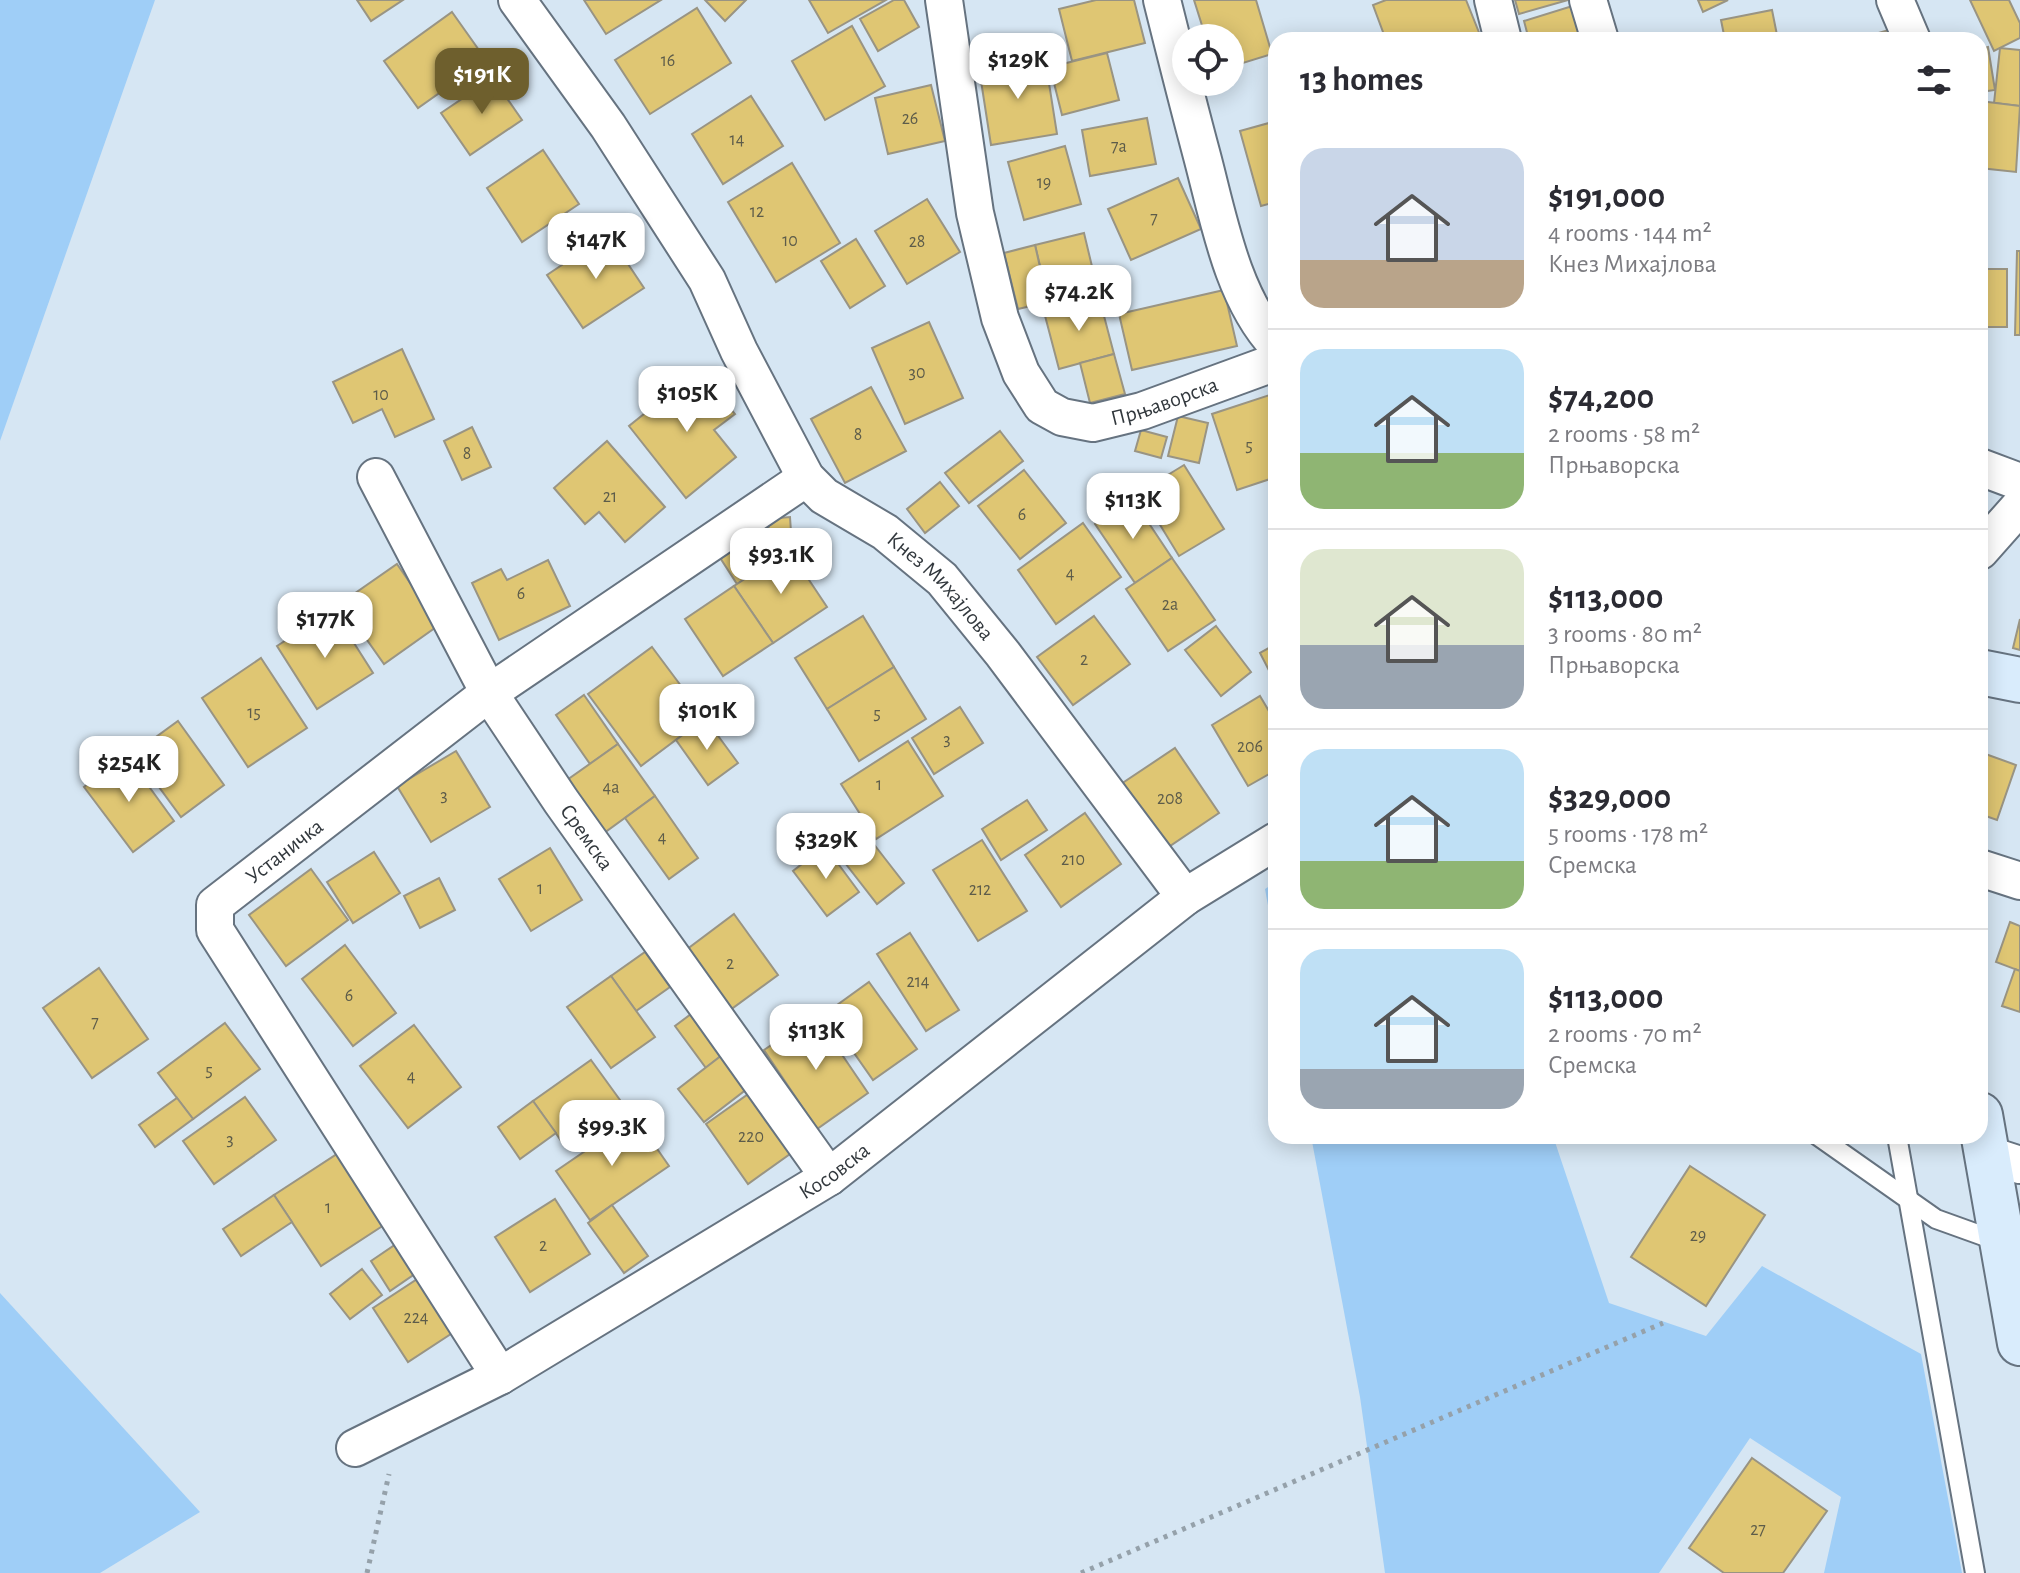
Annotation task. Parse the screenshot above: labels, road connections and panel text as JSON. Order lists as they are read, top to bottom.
{
  "streets": {
    "street": [
      "Прњаворска",
      "Кнез Михајлова",
      "Сремска",
      "Устаничка",
      "Косовска"
    ]
  },
  "crossings": [
    ["Кнез Михајлова", "Устаничка"],
    ["Кнез Михајлова", "Косовска"],
    ["Сремска", "Устаничка"],
    ["Сремска", "Косовска"],
    ["Устаничка", "Косовска"]
  ],
  "house_numbers": [
    "16",
    "26",
    "14",
    "7a",
    "19",
    "12",
    "7",
    "10",
    "28",
    "30",
    "10",
    "8",
    "5",
    "8",
    "21",
    "6",
    "4",
    "6",
    "2a",
    "2",
    "15",
    "5",
    "3",
    "206",
    "1",
    "4a",
    "3",
    "208",
    "4",
    "210",
    "1",
    "212",
    "2",
    "214",
    "6",
    "7",
    "5",
    "4",
    "220",
    "3",
    "1",
    "29",
    "2",
    "224",
    "27"
  ],
  "page": {
    "heading": "13 homes",
    "price": [
      "$129K",
      "$191K",
      "$147K",
      "$74.2K",
      "$105K",
      "$113K",
      "$93.1K",
      "$177K",
      "$101K",
      "$254K",
      "$329K",
      "$113K",
      "$99.3K"
    ],
    "list": [
      {
        "name": "$191,000",
        "note": "4 rooms · 144 m² · Кнез Михајлова"
      },
      {
        "name": "$74,200",
        "note": "2 rooms · 58 m² · Прњаворска"
      },
      {
        "name": "$113,000",
        "note": "3 rooms · 80 m² · Прњаворска"
      },
      {
        "name": "$329,000",
        "note": "5 rooms · 178 m² · Сремска"
      },
      {
        "name": "$113,000",
        "note": "2 rooms · 70 m² · Сремска"
      }
    ]
  }
}
